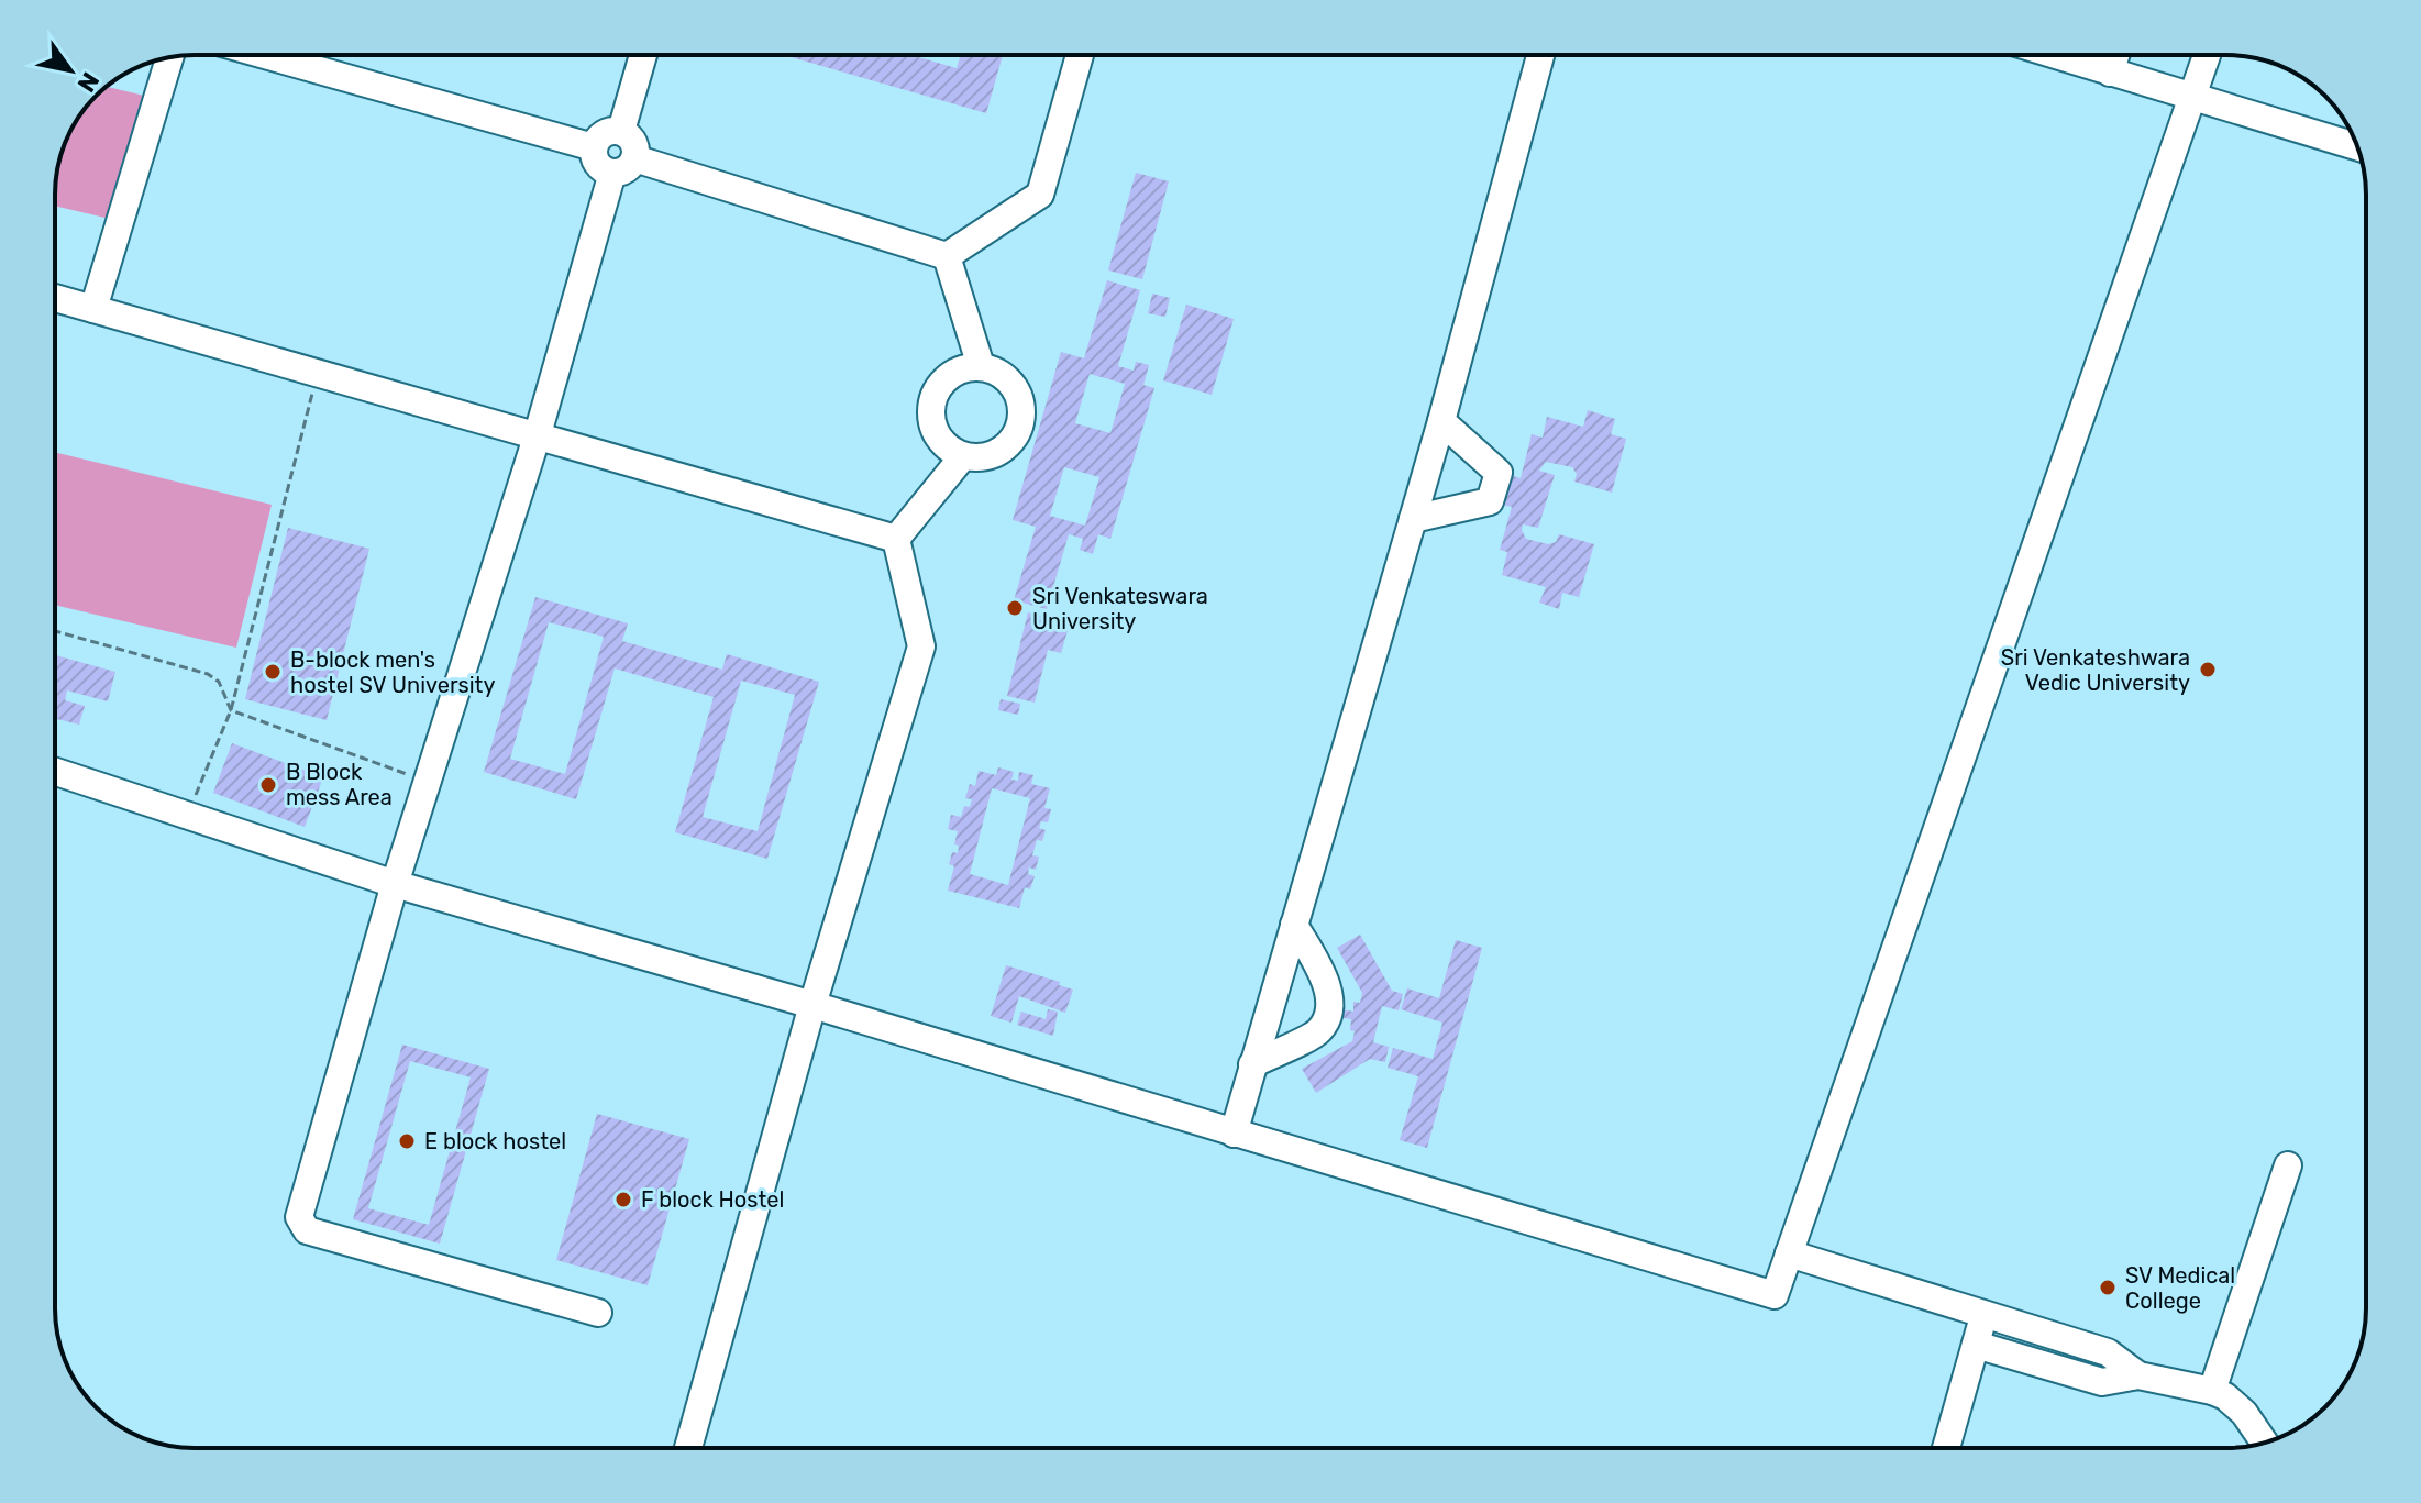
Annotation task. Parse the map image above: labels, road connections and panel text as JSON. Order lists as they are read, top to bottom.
{
  "places": [
    "Sri Venkateswara University",
    "Sri Venkateshwara Vedic University",
    "B-block men's hostel SV University",
    "B Block mess Area",
    "E block hostel",
    "F block Hostel",
    "SV Medical College"
  ],
  "north": "bottom right"
}
